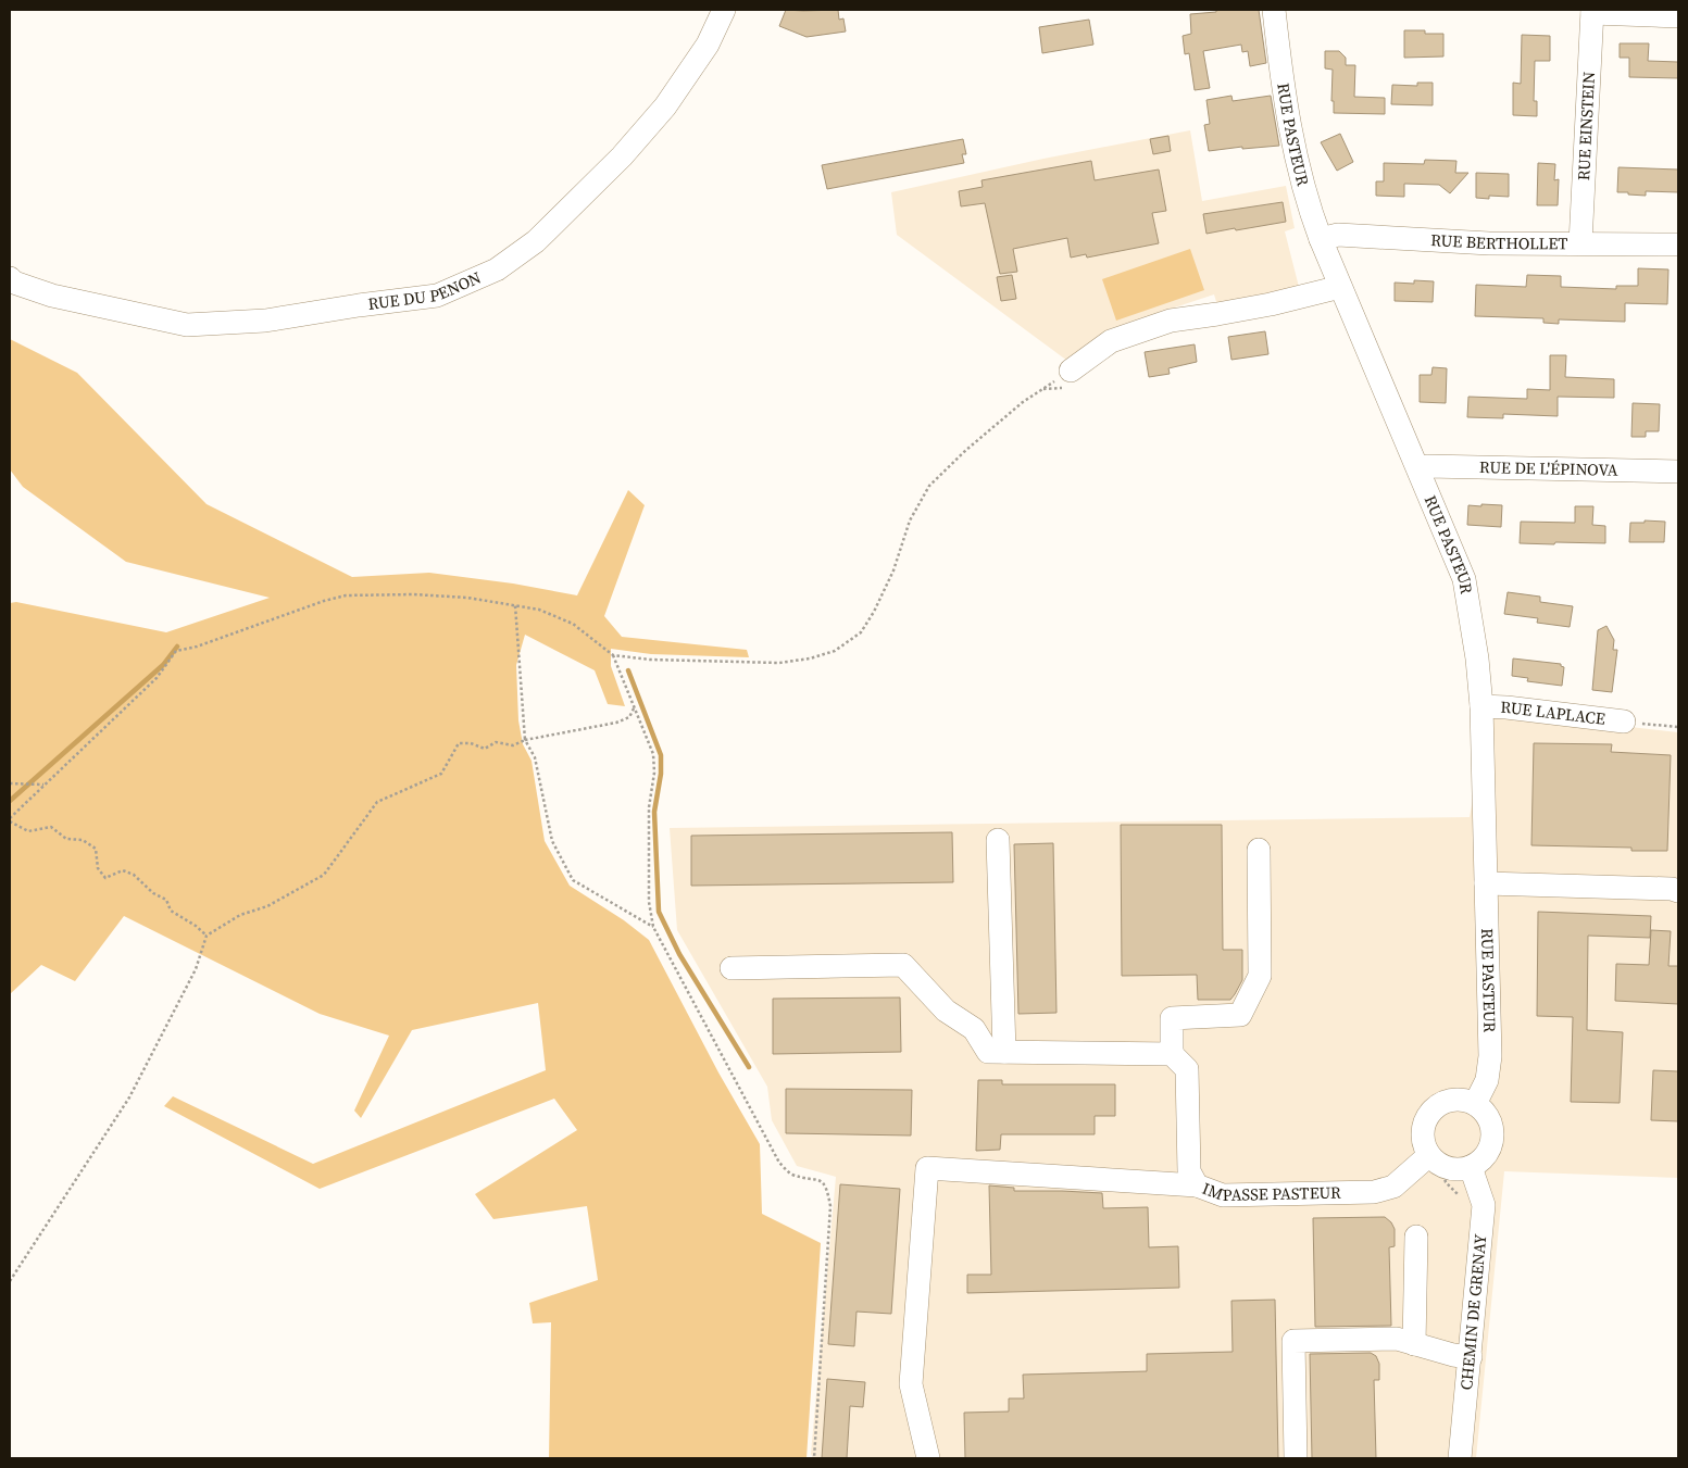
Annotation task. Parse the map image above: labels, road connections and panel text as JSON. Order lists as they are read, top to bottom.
{
  "streets": {
    "street": [
      "RUE EINSTEIN",
      "RUE PASTEUR",
      "RUE BERTHOLLET",
      "RUE DU PENON",
      "RUE DE L'ÉPINOVA",
      "RUE LAPLACE",
      "IMPASSE PASTEUR",
      "CHEMIN DE GRENAY"
    ]
  },
  "crossings": [
    ["RUE EINSTEIN", "RUE BERTHOLLET"],
    ["RUE PASTEUR", "RUE BERTHOLLET"],
    ["RUE PASTEUR", "RUE DE L'ÉPINOVA"],
    ["RUE PASTEUR", "RUE LAPLACE"],
    ["RUE PASTEUR", "IMPASSE PASTEUR"],
    ["RUE PASTEUR", "CHEMIN DE GRENAY"],
    ["IMPASSE PASTEUR", "CHEMIN DE GRENAY"]
  ]
}
